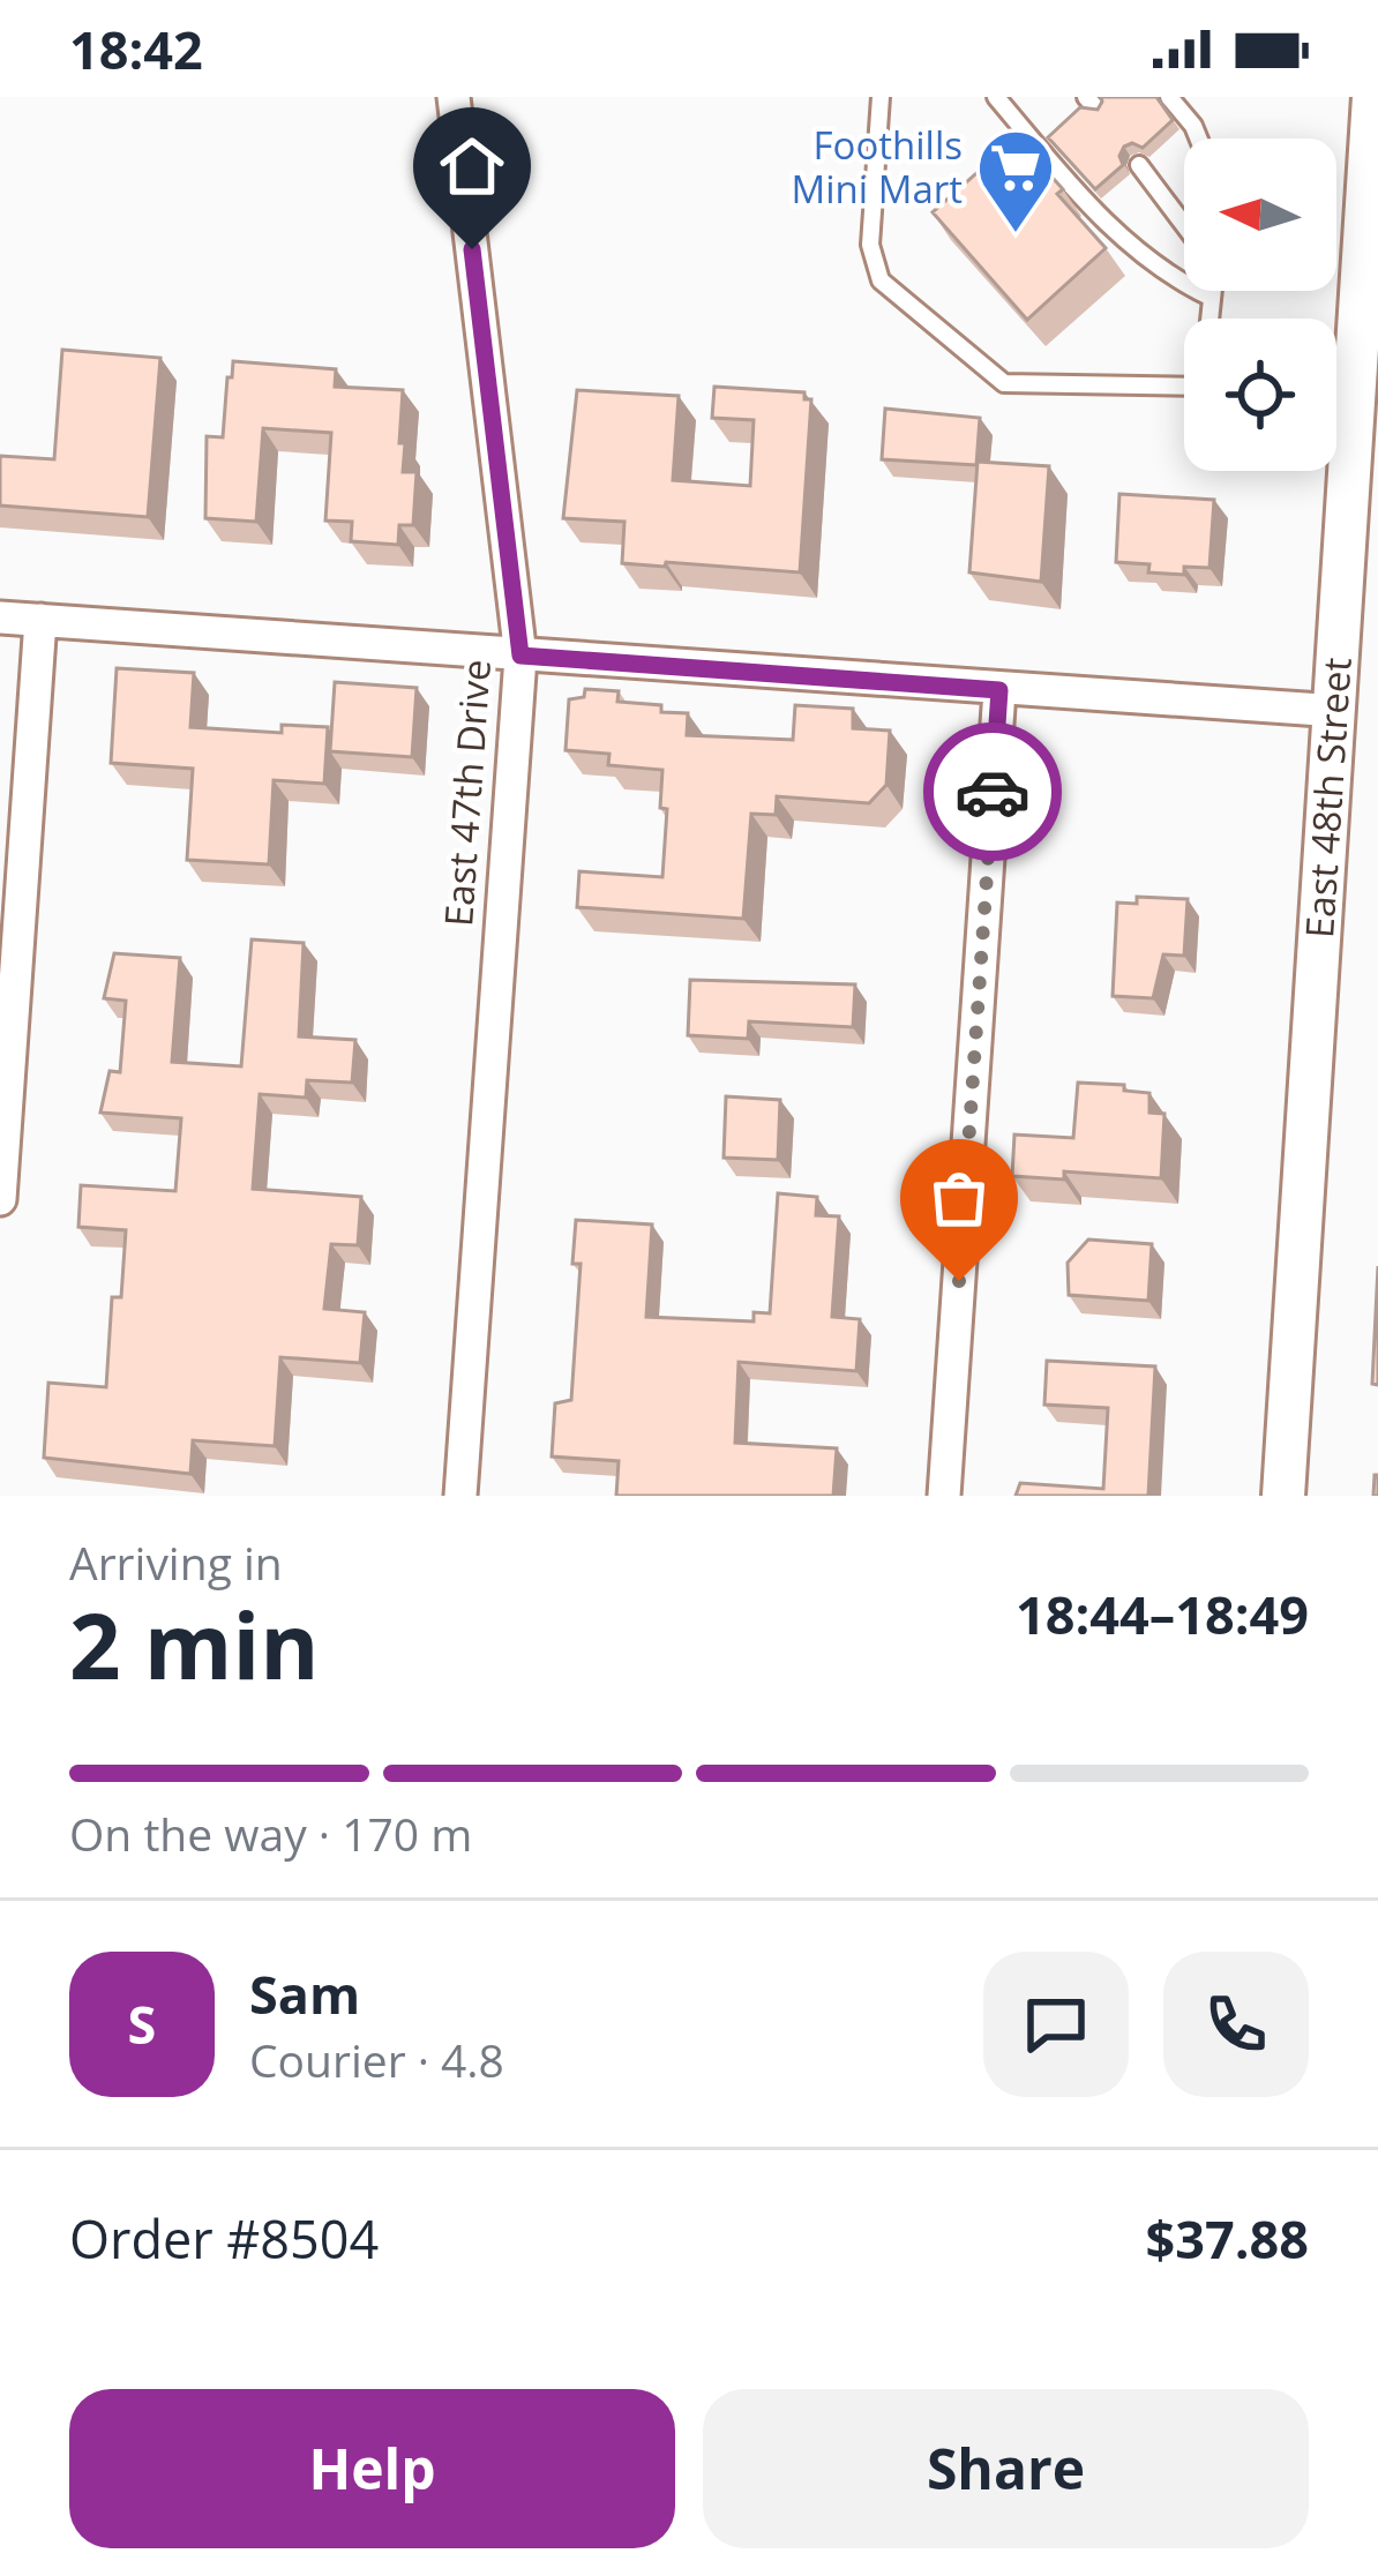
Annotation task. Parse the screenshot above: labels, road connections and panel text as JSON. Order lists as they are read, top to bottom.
{
  "streets": {
    "street": ["East 47th Drive", "East 48th Street"]
  },
  "places": {
    "supermarket": ["Foothills Mini Mart"]
  },
  "north": "left",
  "page": {
    "status": "18:42",
    "heading": ["2 min", "Arriving in", "18:44–18:49"],
    "panel": [
      "Sam",
      "Courier · 4.8",
      "Order #8504",
      "$37.88"
    ],
    "bar": "On the way · 170 m",
    "round": "S",
    "buttons": ["Help", "Share"]
  }
}
